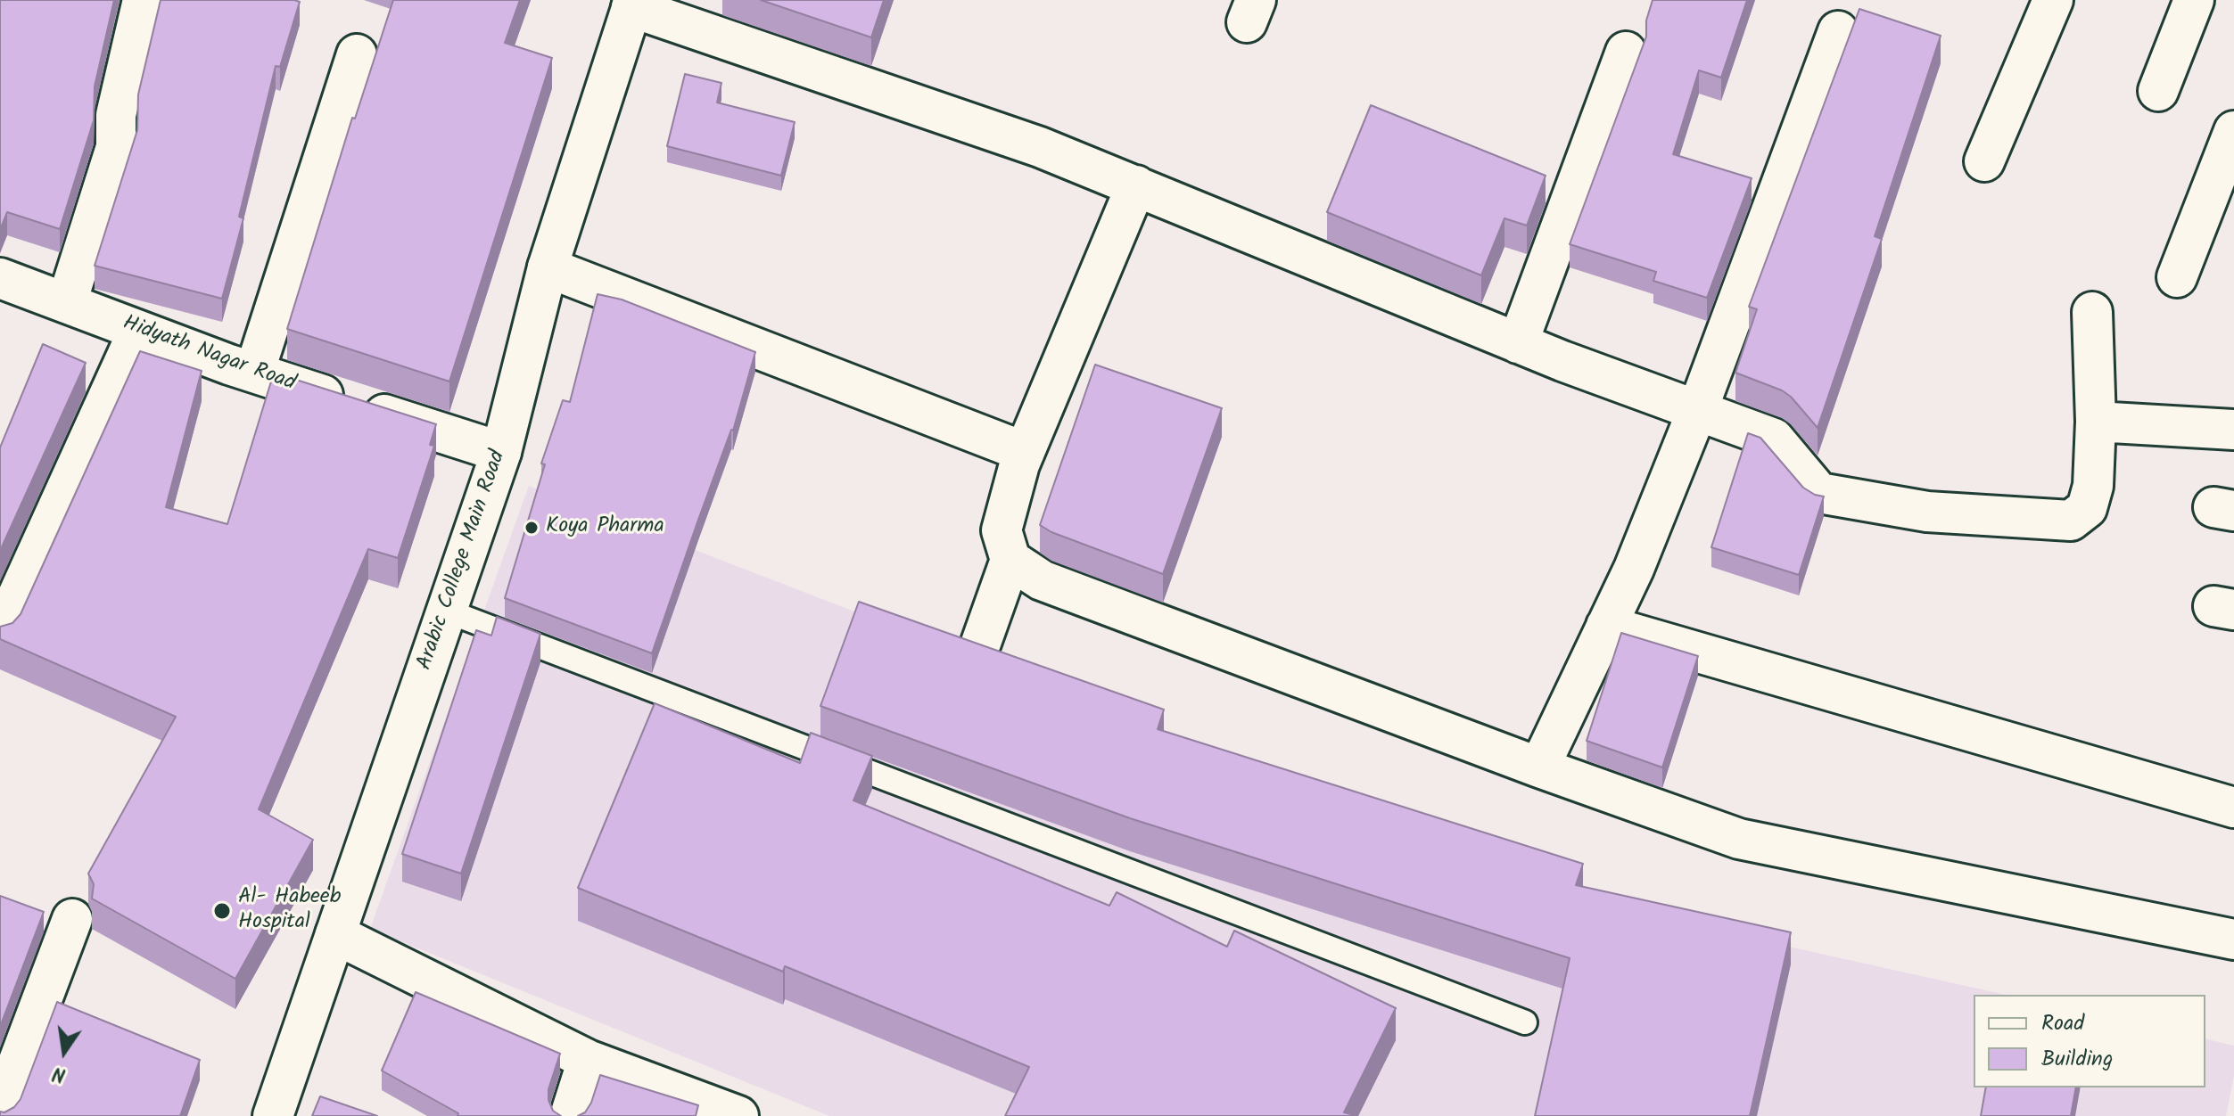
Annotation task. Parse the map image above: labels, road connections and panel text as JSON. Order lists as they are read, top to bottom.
{
  "streets": {
    "street": ["Hidyath Nagar Road", "Arabic College Main Road"]
  },
  "crossings": [
    ["Hidyath Nagar Road", "Arabic College Main Road"]
  ],
  "places": ["Koya Pharma", "Al- Habeeb Hospital"],
  "legend": ["Road", "Building"],
  "north": "bottom"
}
